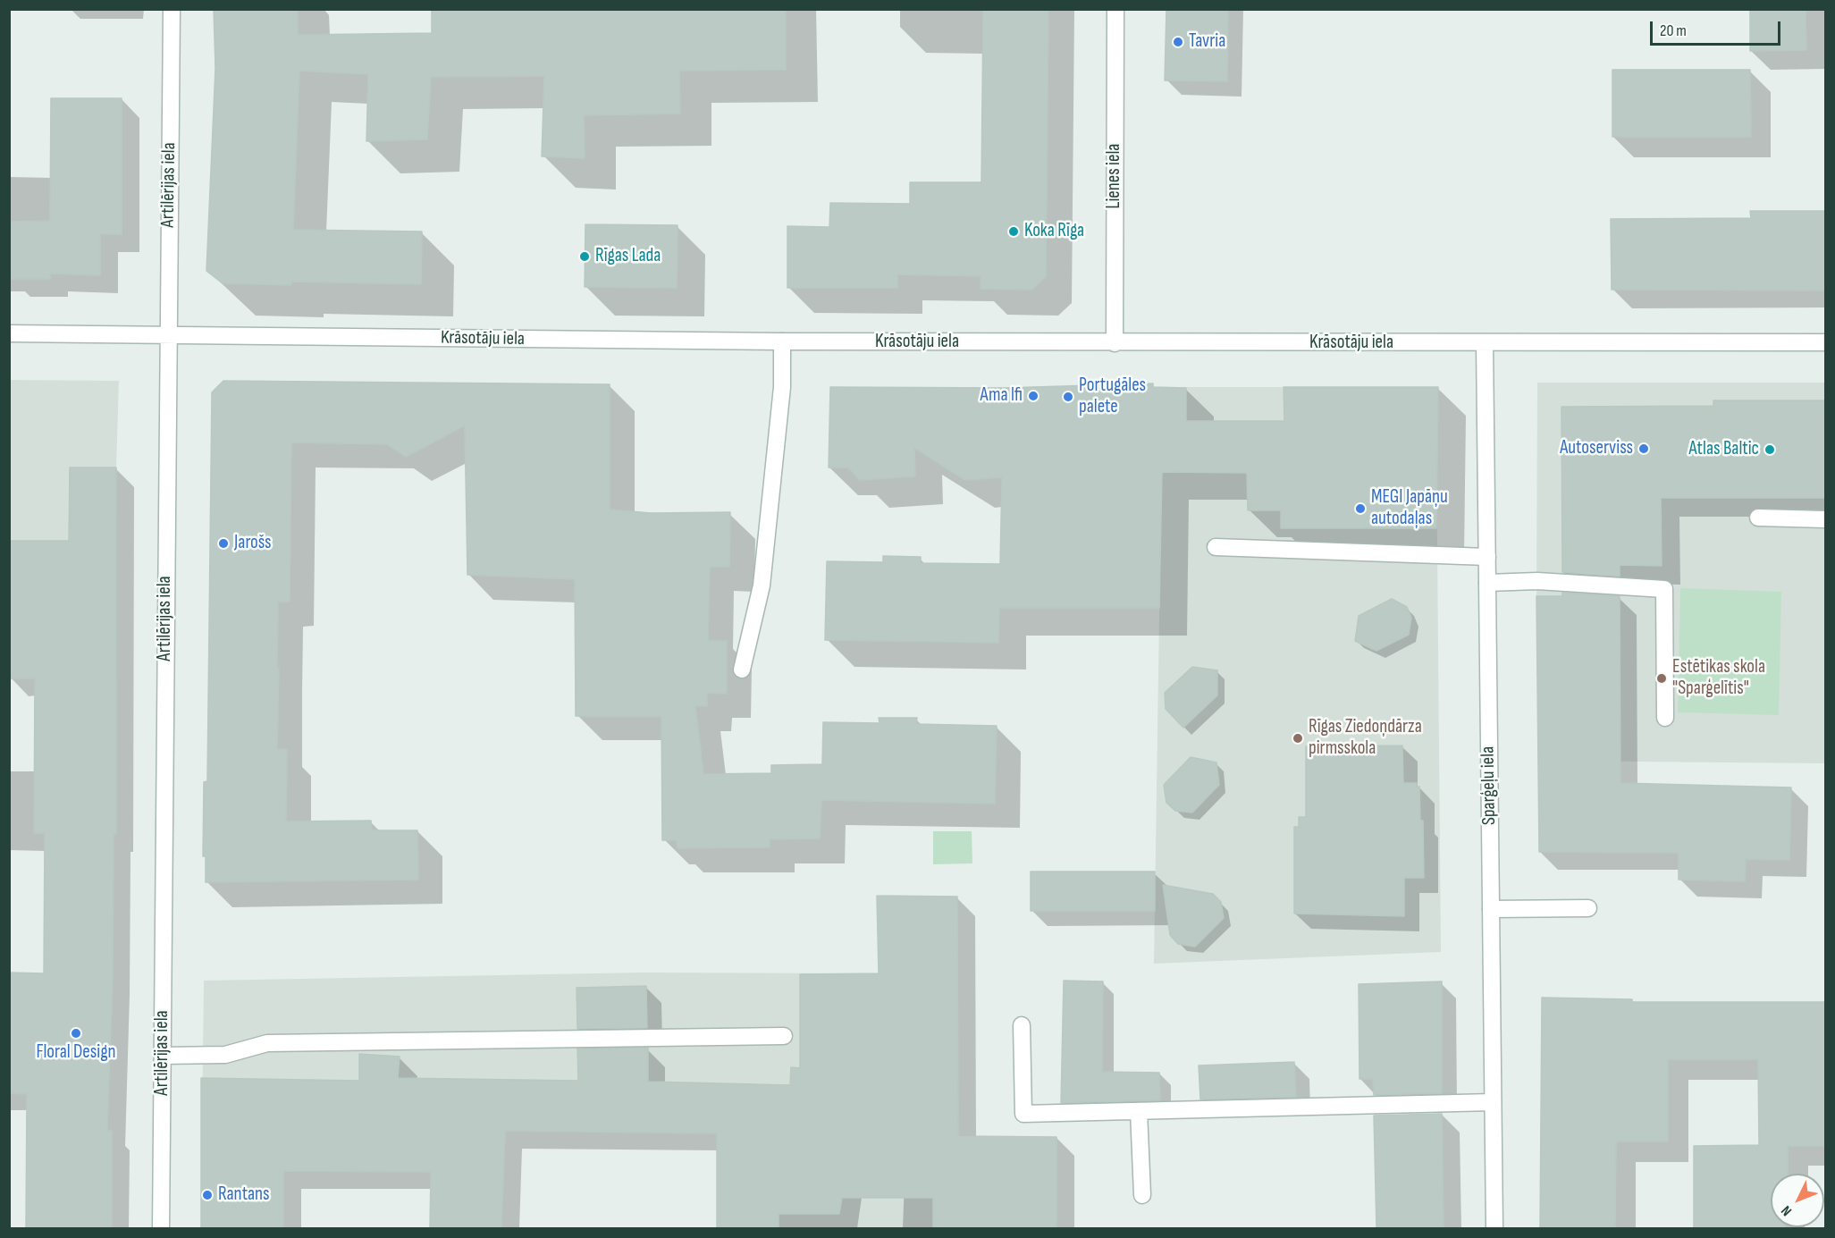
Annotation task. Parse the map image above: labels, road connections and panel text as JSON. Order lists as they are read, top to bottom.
{
  "streets": {
    "street": [
      "Lienes iela",
      "Artilērijas iela",
      "Krāsotāju iela",
      "Sparģeļu iela"
    ]
  },
  "crossings": [
    ["Lienes iela", "Krāsotāju iela"],
    ["Artilērijas iela", "Krāsotāju iela"],
    ["Krāsotāju iela", "Sparģeļu iela"]
  ],
  "places": [
    "Tavria",
    "Koka Rīga",
    "Rīgas Lada",
    "Ama lfi",
    "Portugāles palete",
    "Autoserviss",
    "Atlas Baltic",
    "MEGI Japāņu autodaļas",
    "Jarošs",
    "Estētikas skola \"Sparģelītis\"",
    "Rīgas Ziedoņdārza pirmsskola",
    "Floral Design",
    "Rantans"
  ],
  "scale_bar": "20 m",
  "north": "bottom left"
}
